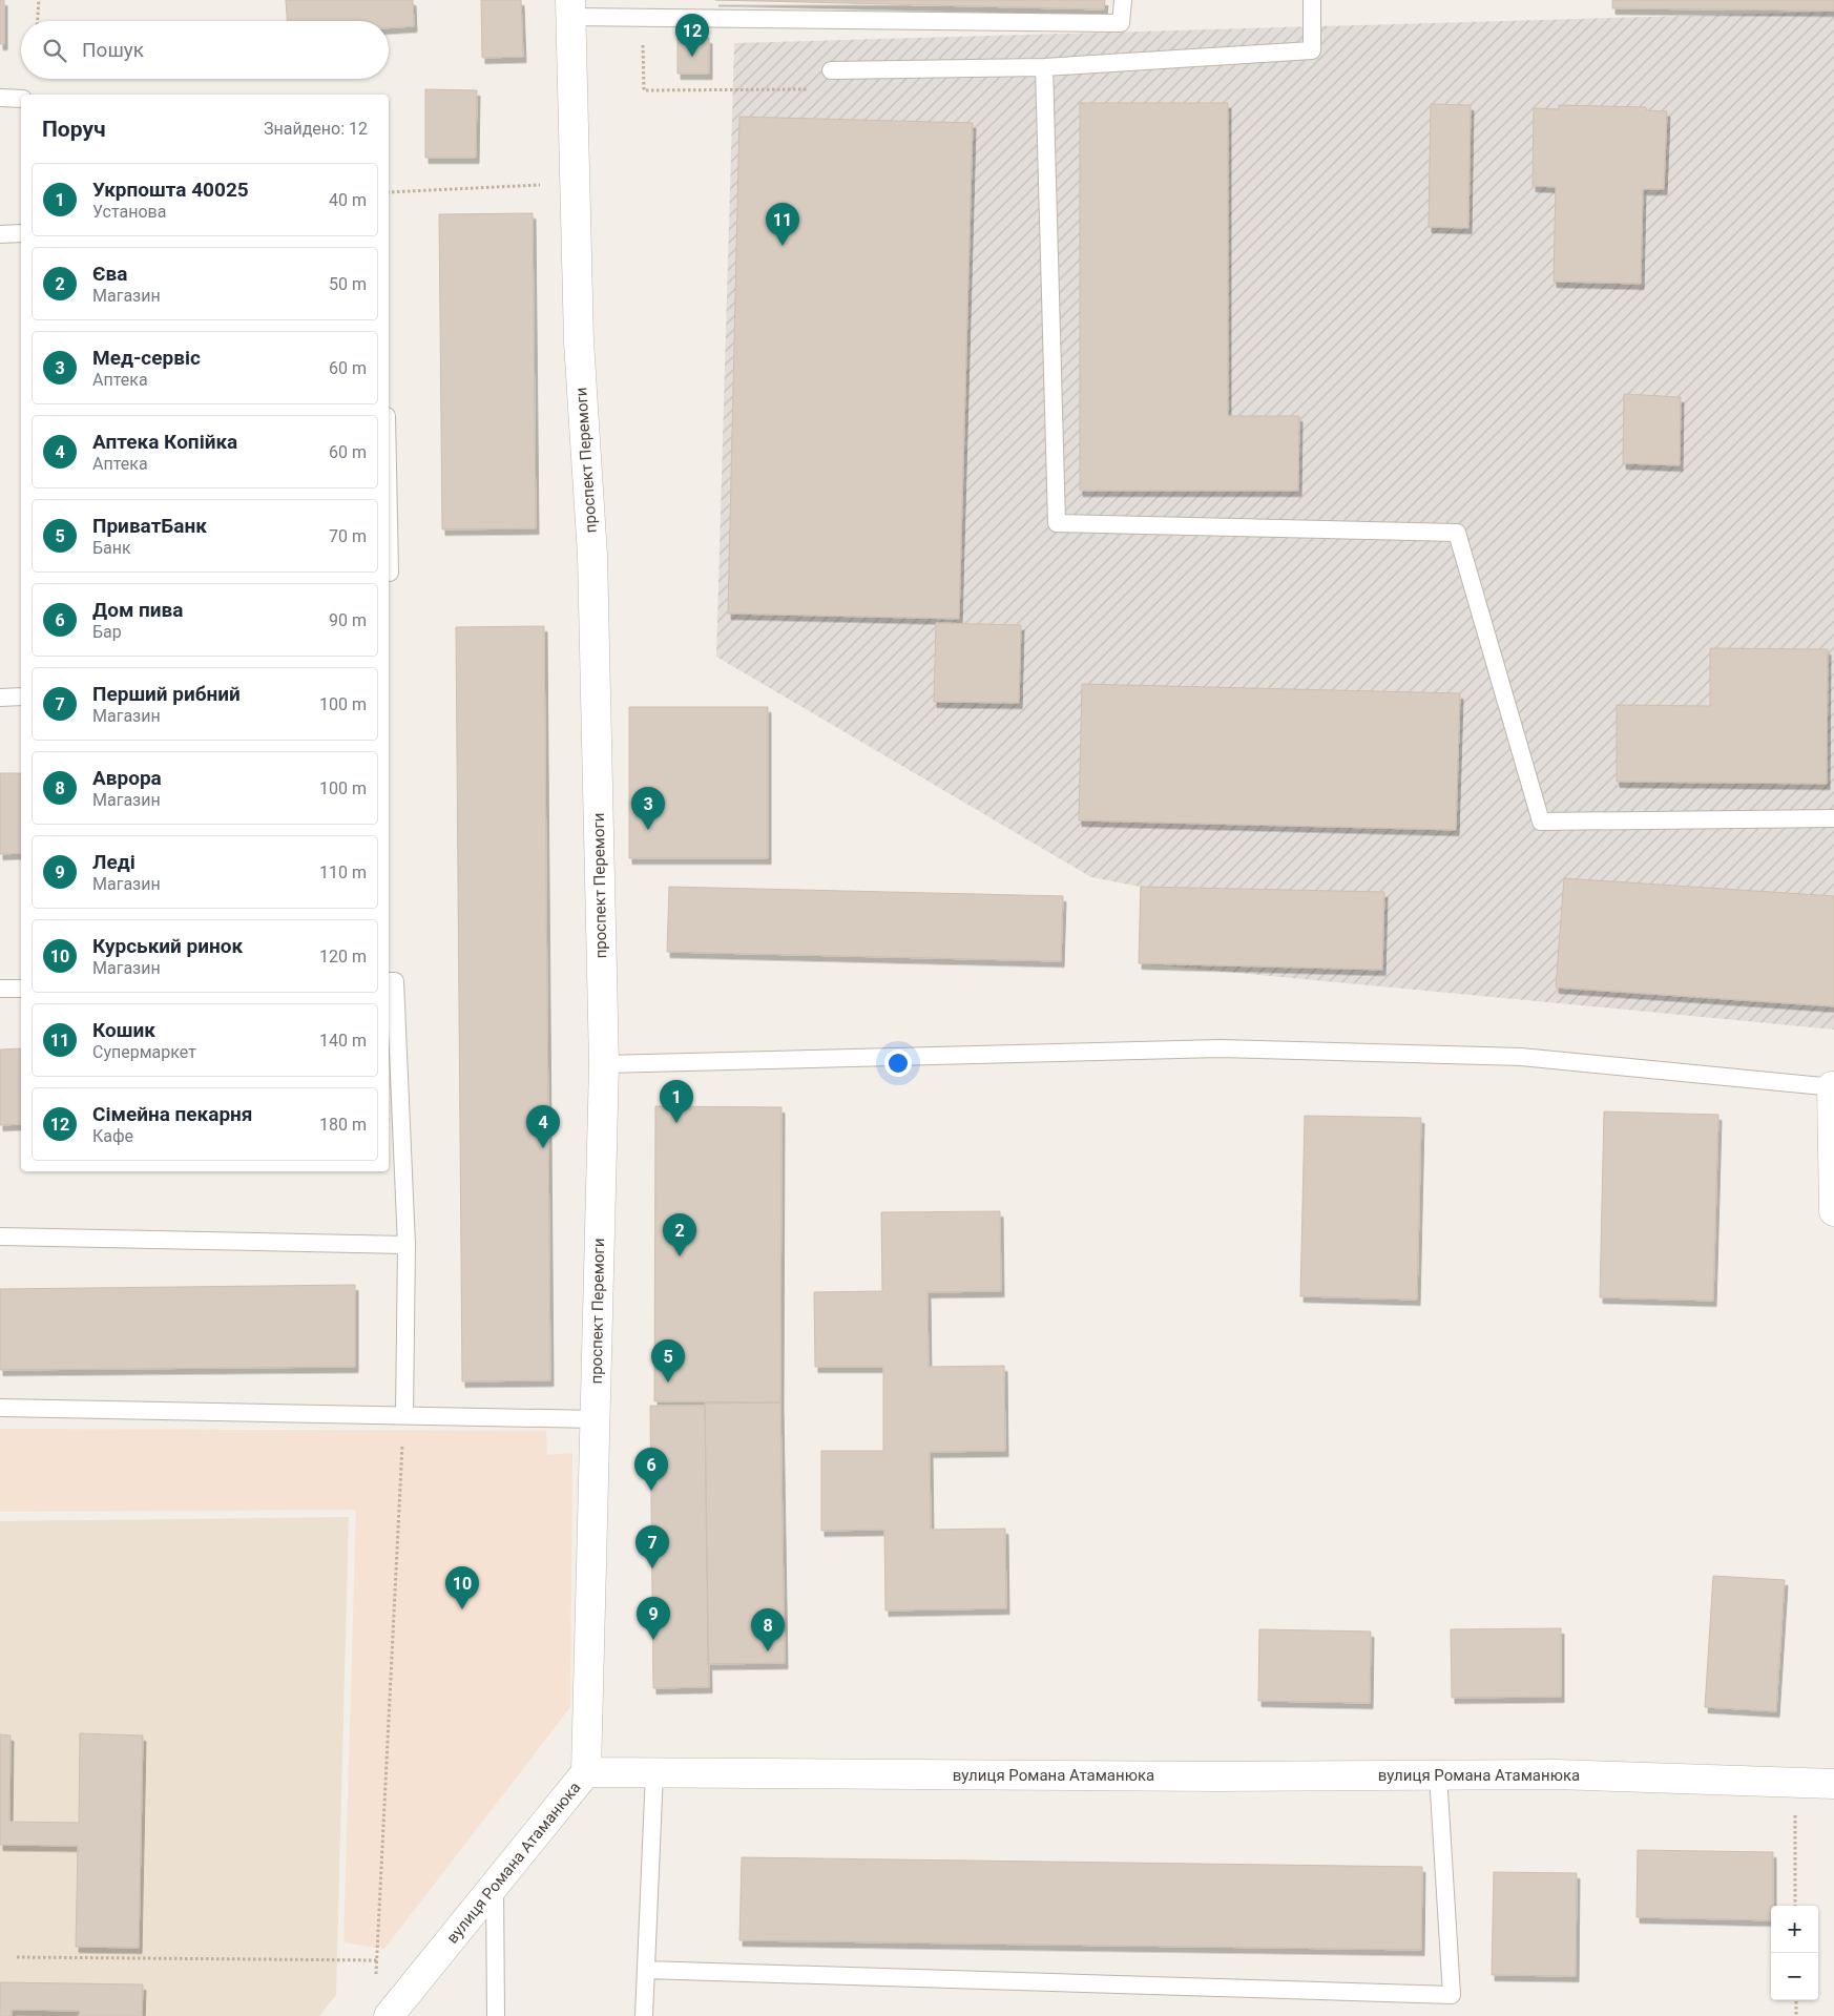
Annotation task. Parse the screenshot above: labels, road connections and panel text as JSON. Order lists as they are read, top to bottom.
{
  "streets": {
    "street": ["проспект Перемоги", "вулиця Романа Атаманюка"]
  },
  "crossings": [
    ["проспект Перемоги", "вулиця Романа Атаманюка"]
  ],
  "page": {
    "pins": [
      "12",
      "11",
      "3",
      "1",
      "4",
      "2",
      "5",
      "6",
      "7",
      "10",
      "9",
      "8"
    ],
    "search": "Пошук",
    "heading": ["Поруч", "Знайдено: 12"],
    "list": [
      {
        "mark": "1",
        "name": "Укрпошта 40025",
        "note": "Установа",
        "value": "40 m"
      },
      {
        "mark": "2",
        "name": "Єва",
        "note": "Магазин",
        "value": "50 m"
      },
      {
        "mark": "3",
        "name": "Мед-сервіс",
        "note": "Аптека",
        "value": "60 m"
      },
      {
        "mark": "4",
        "name": "Аптека Копійка",
        "note": "Аптека",
        "value": "60 m"
      },
      {
        "mark": "5",
        "name": "ПриватБанк",
        "note": "Банк",
        "value": "70 m"
      },
      {
        "mark": "6",
        "name": "Дом пива",
        "note": "Бар",
        "value": "90 m"
      },
      {
        "mark": "7",
        "name": "Перший рибний",
        "note": "Магазин",
        "value": "100 m"
      },
      {
        "mark": "8",
        "name": "Аврора",
        "note": "Магазин",
        "value": "100 m"
      },
      {
        "mark": "9",
        "name": "Леді",
        "note": "Магазин",
        "value": "110 m"
      },
      {
        "mark": "10",
        "name": "Курський ринок",
        "note": "Магазин",
        "value": "120 m"
      },
      {
        "mark": "11",
        "name": "Кошик",
        "note": "Супермаркет",
        "value": "140 m"
      },
      {
        "mark": "12",
        "name": "Сімейна пекарня",
        "note": "Кафе",
        "value": "180 m"
      }
    ],
    "map_buttons": ["+", "−"]
  }
}
